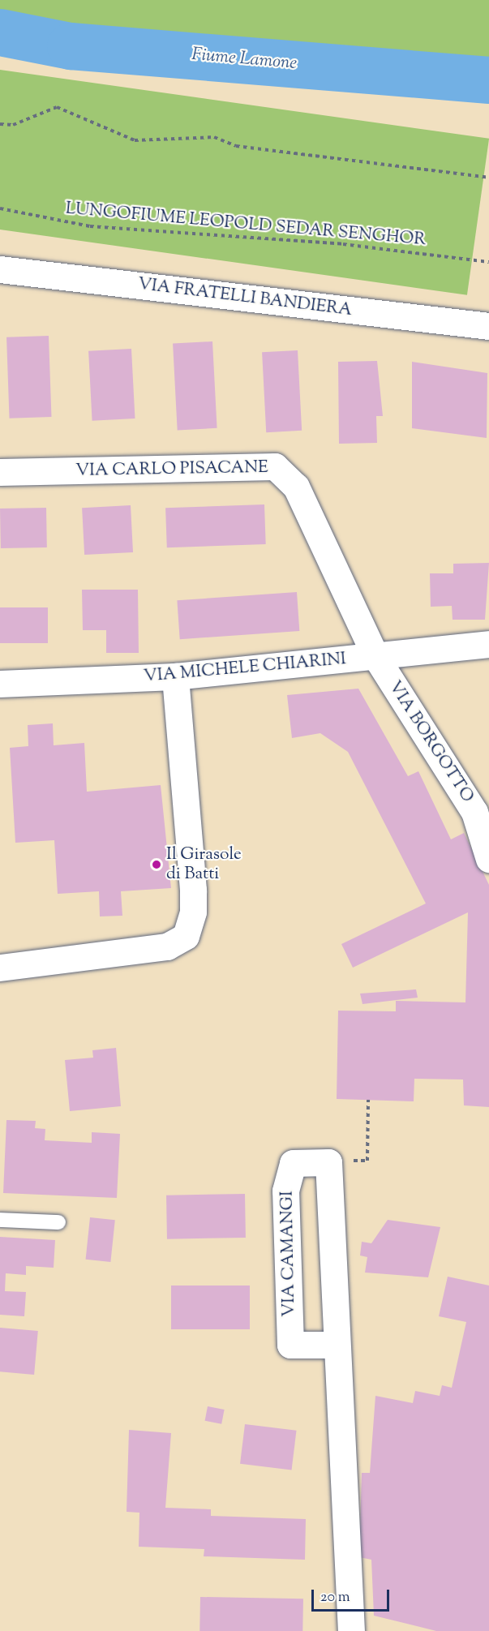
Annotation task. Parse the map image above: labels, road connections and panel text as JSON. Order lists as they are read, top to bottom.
{
  "streets": {
    "street": [
      "VIA FRATELLI BANDIERA",
      "VIA CARLO PISACANE",
      "VIA MICHELE CHIARINI",
      "VIA BORGOTTO",
      "VIA CAMANGI"
    ],
    "path": ["LUNGOFIUME LEOPOLD SEDAR SENGHOR"]
  },
  "crossings": [
    ["VIA CARLO PISACANE", "VIA MICHELE CHIARINI"],
    ["VIA CARLO PISACANE", "VIA BORGOTTO"],
    ["VIA MICHELE CHIARINI", "VIA BORGOTTO"]
  ],
  "water": ["Fiume Lamone"],
  "places": ["Il Girasole di Batti"],
  "scale_bar": "20 m"
}
